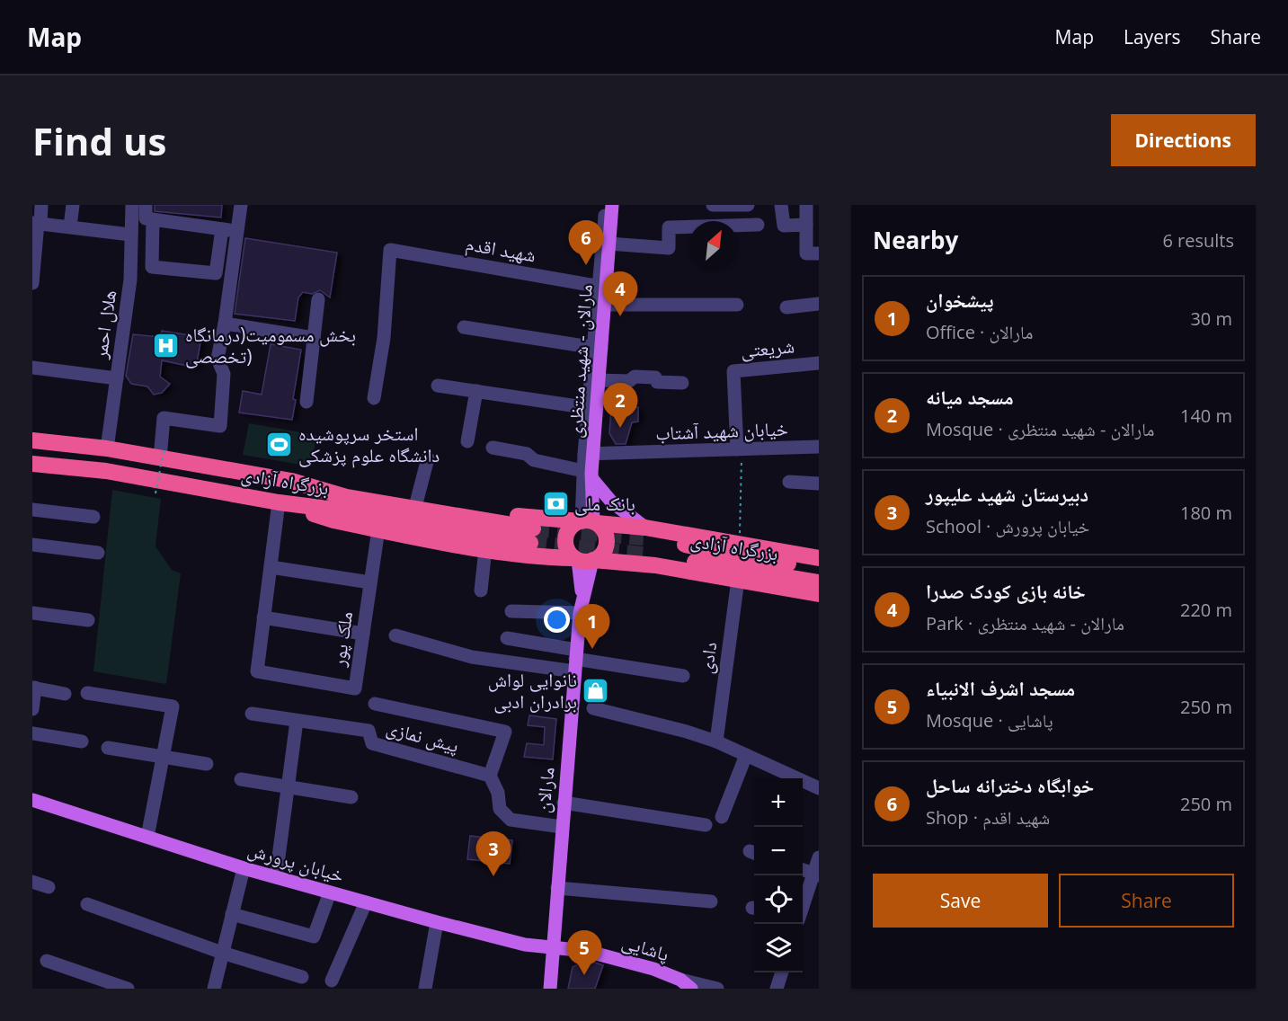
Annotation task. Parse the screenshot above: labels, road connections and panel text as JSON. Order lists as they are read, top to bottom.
{
  "streets": {
    "highway": ["بزرگراه آزادی"],
    "main road": [
      "مارالان - شهید منتظری",
      "مارالان",
      "خیابان پرورش",
      "پاشایی"
    ],
    "street": [
      "شهید اقدم",
      "هلال احمر",
      "شریعتی",
      "خیابان شهید آشتاب",
      "ملک پور",
      "دادی",
      "پیش نمازی"
    ]
  },
  "crossings": [
    ["شهید اقدم", "مارالان - شهید منتظری"],
    ["هلال احمر", "بزرگراه آزادی"],
    ["شریعتی", "خیابان شهید آشتاب"],
    ["مارالان - شهید منتظری", "خیابان شهید آشتاب"],
    ["مارالان - شهید منتظری", "بزرگراه آزادی"],
    ["مارالان - شهید منتظری", "مارالان"],
    ["بزرگراه آزادی", "مارالان"],
    ["مارالان", "خیابان پرورش"],
    ["مارالان", "پاشایی"],
    ["خیابان پرورش", "پاشایی"]
  ],
  "places": {
    "hospital": ["بخش مسمومیت(درمانگاه تخصصی)"],
    "sports": ["استخر سرپوشیده دانشگاه علوم پزشکی"],
    "bank": ["بانک ملی"],
    "shop": ["نانوایی لواش برادران ادبی"]
  },
  "north": "top right",
  "page": {
    "header": "Map",
    "nav": ["Map", "Layers", "Share"],
    "buttons": [
      "Directions",
      ["Save", "Share"]
    ],
    "title": "Find us",
    "heading": ["Nearby", "6 results"],
    "pins": [
      "6",
      "4",
      "2",
      "1",
      "3",
      "5"
    ],
    "list": [
      {
        "mark": "1",
        "name": "پیشخوان",
        "note": "Office · مارالان",
        "value": "30 m"
      },
      {
        "mark": "2",
        "name": "مسجد میانه",
        "note": "Mosque · مارالان - شهید منتظری",
        "value": "140 m"
      },
      {
        "mark": "3",
        "name": "دبیرستان شهید علیپور",
        "note": "School · خیابان پرورش",
        "value": "180 m"
      },
      {
        "mark": "4",
        "name": "خانه بازی کودک صدرا",
        "note": "Park · مارالان - شهید منتظری",
        "value": "220 m"
      },
      {
        "mark": "5",
        "name": "مسجد اشرف الانبیاء",
        "note": "Mosque · پاشایی",
        "value": "250 m"
      },
      {
        "mark": "6",
        "name": "خوابگاه دخترانه ساحل",
        "note": "Shop · شهید اقدم",
        "value": "250 m"
      }
    ],
    "map_buttons": ["+", "−"]
  }
}
